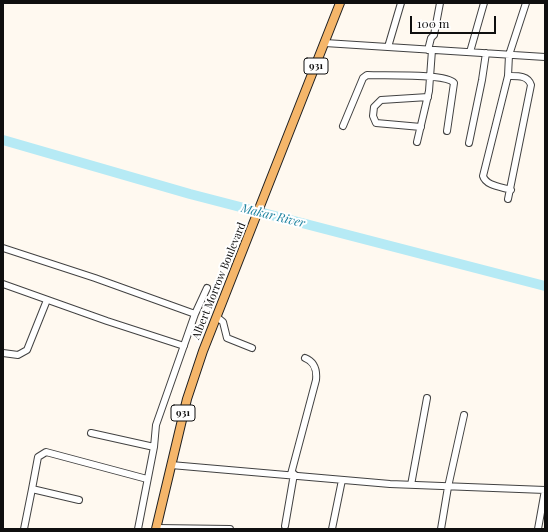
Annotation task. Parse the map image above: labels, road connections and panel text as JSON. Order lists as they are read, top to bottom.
{
  "streets": {
    "main road": ["931", "Albert Morrow Boulevard"]
  },
  "water": ["Makar River"],
  "scale_bar": "100 m"
}
